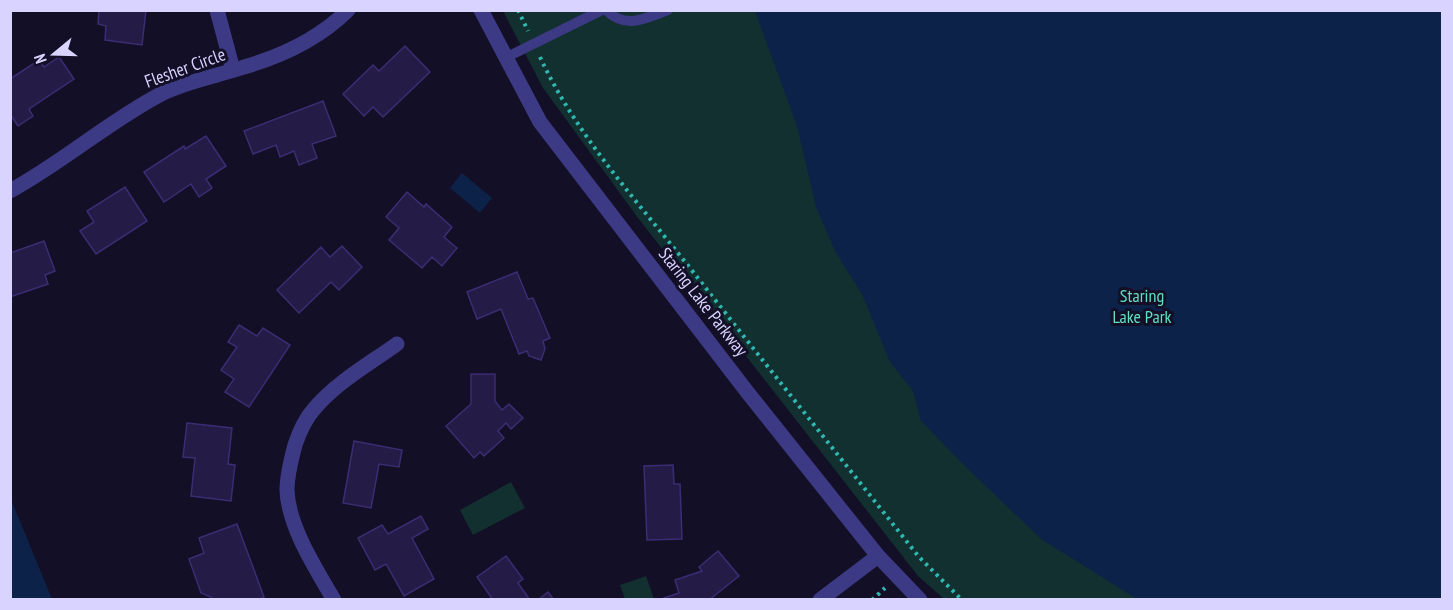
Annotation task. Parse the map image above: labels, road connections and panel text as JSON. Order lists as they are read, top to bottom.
{
  "streets": {
    "street": ["Flesher Circle", "Staring Lake Parkway"]
  },
  "parks": ["Staring Lake Park"],
  "north": "left"
}
